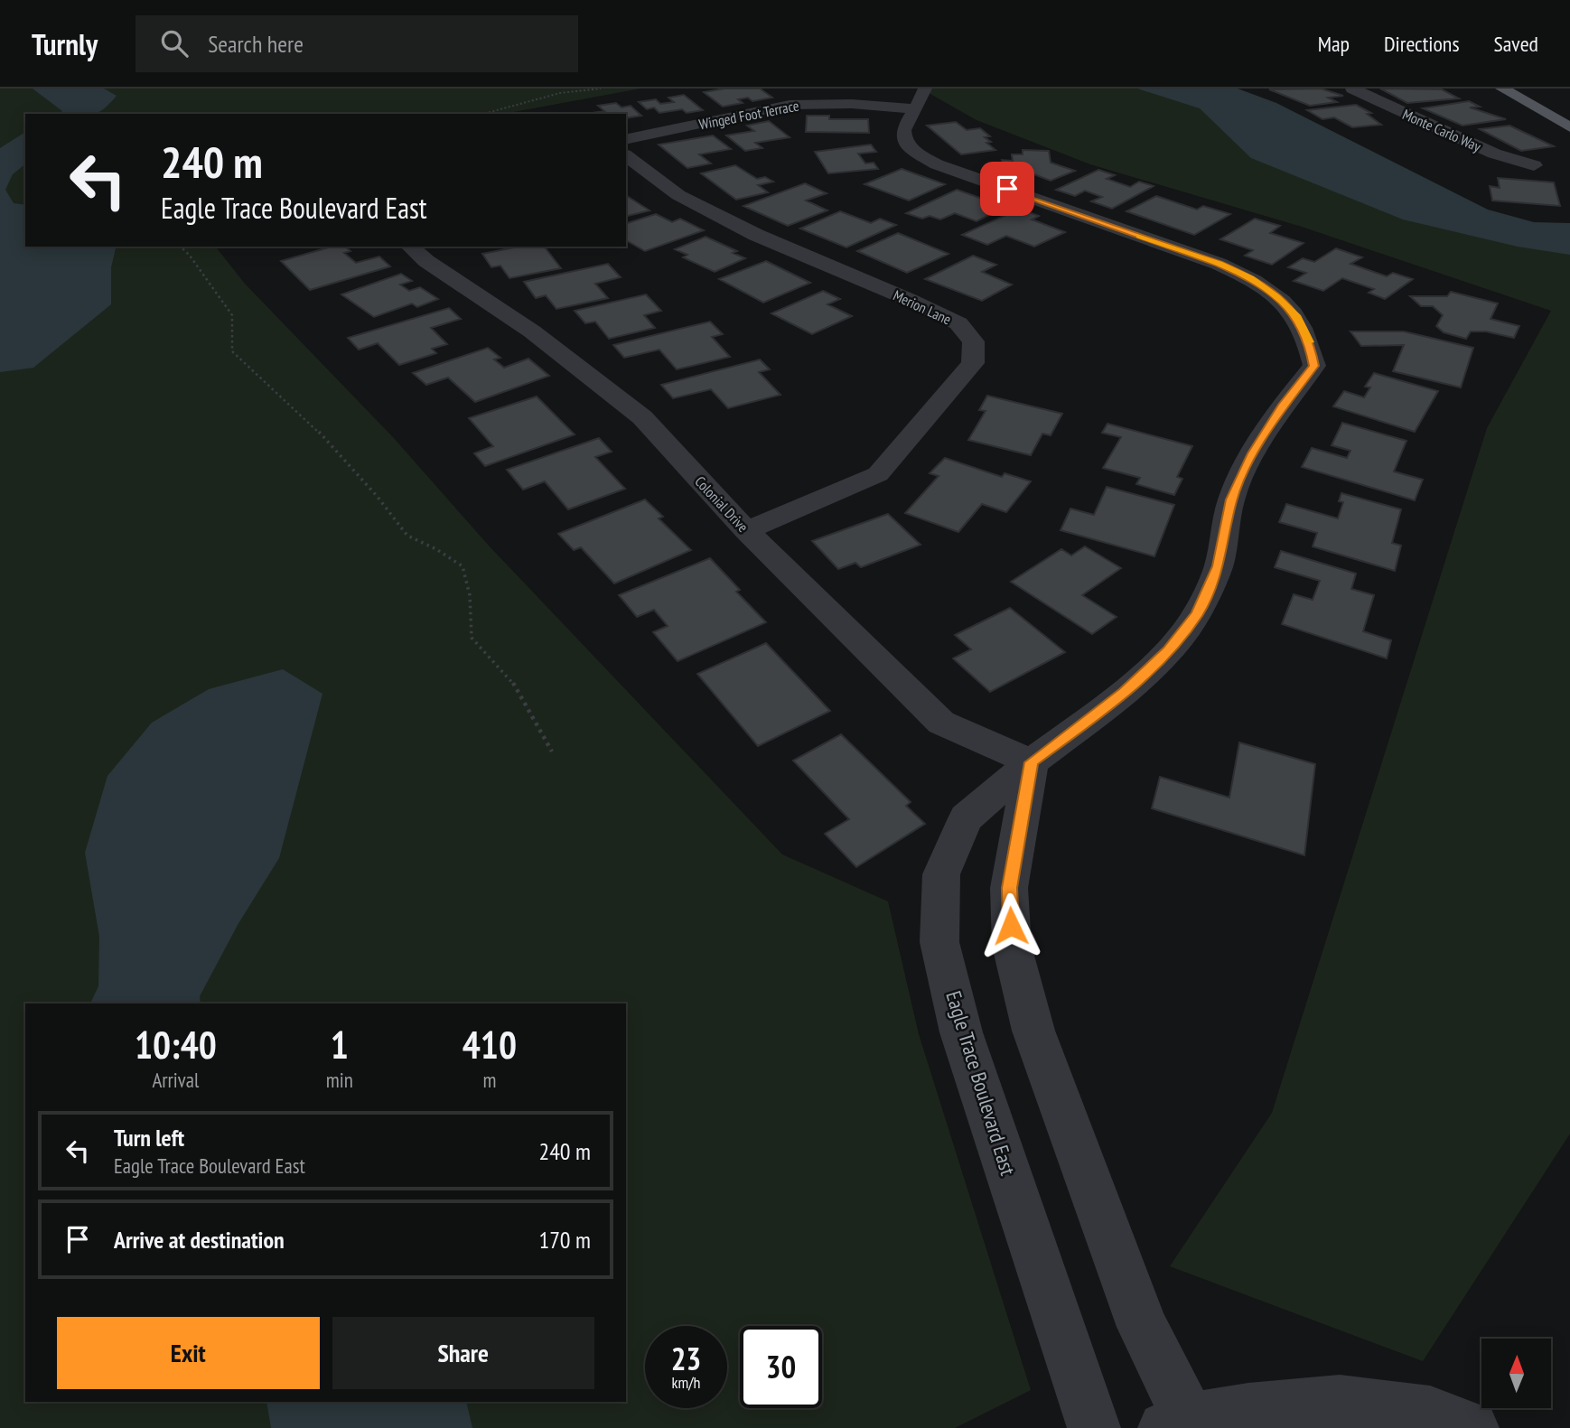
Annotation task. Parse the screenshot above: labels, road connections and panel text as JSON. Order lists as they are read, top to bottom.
{
  "streets": {
    "street": [
      "Winged Foot Terrace",
      "Monte Carlo Way",
      "Merion Lane",
      "Colonial Drive",
      "Eagle Trace Boulevard East"
    ]
  },
  "crossings": [
    ["Winged Foot Terrace", "Eagle Trace Boulevard East"],
    ["Merion Lane", "Colonial Drive"],
    ["Colonial Drive", "Eagle Trace Boulevard East"]
  ],
  "north": "top",
  "page": {
    "header": "Turnly",
    "search": "Search here",
    "nav": ["Map", "Directions", "Saved"],
    "turn": ["240 m", "Eagle Trace Boulevard East"],
    "eta": [
      "10:40",
      "Arrival",
      "1",
      "min",
      "410",
      "m"
    ],
    "list": [
      {
        "name": "Turn left",
        "note": "Eagle Trace Boulevard East",
        "value": "240 m"
      },
      {
        "name": "Arrive at destination",
        "value": "170 m"
      }
    ],
    "buttons": ["Exit", "Share"],
    "speed": "23 km/h",
    "limit": "30"
  }
}
